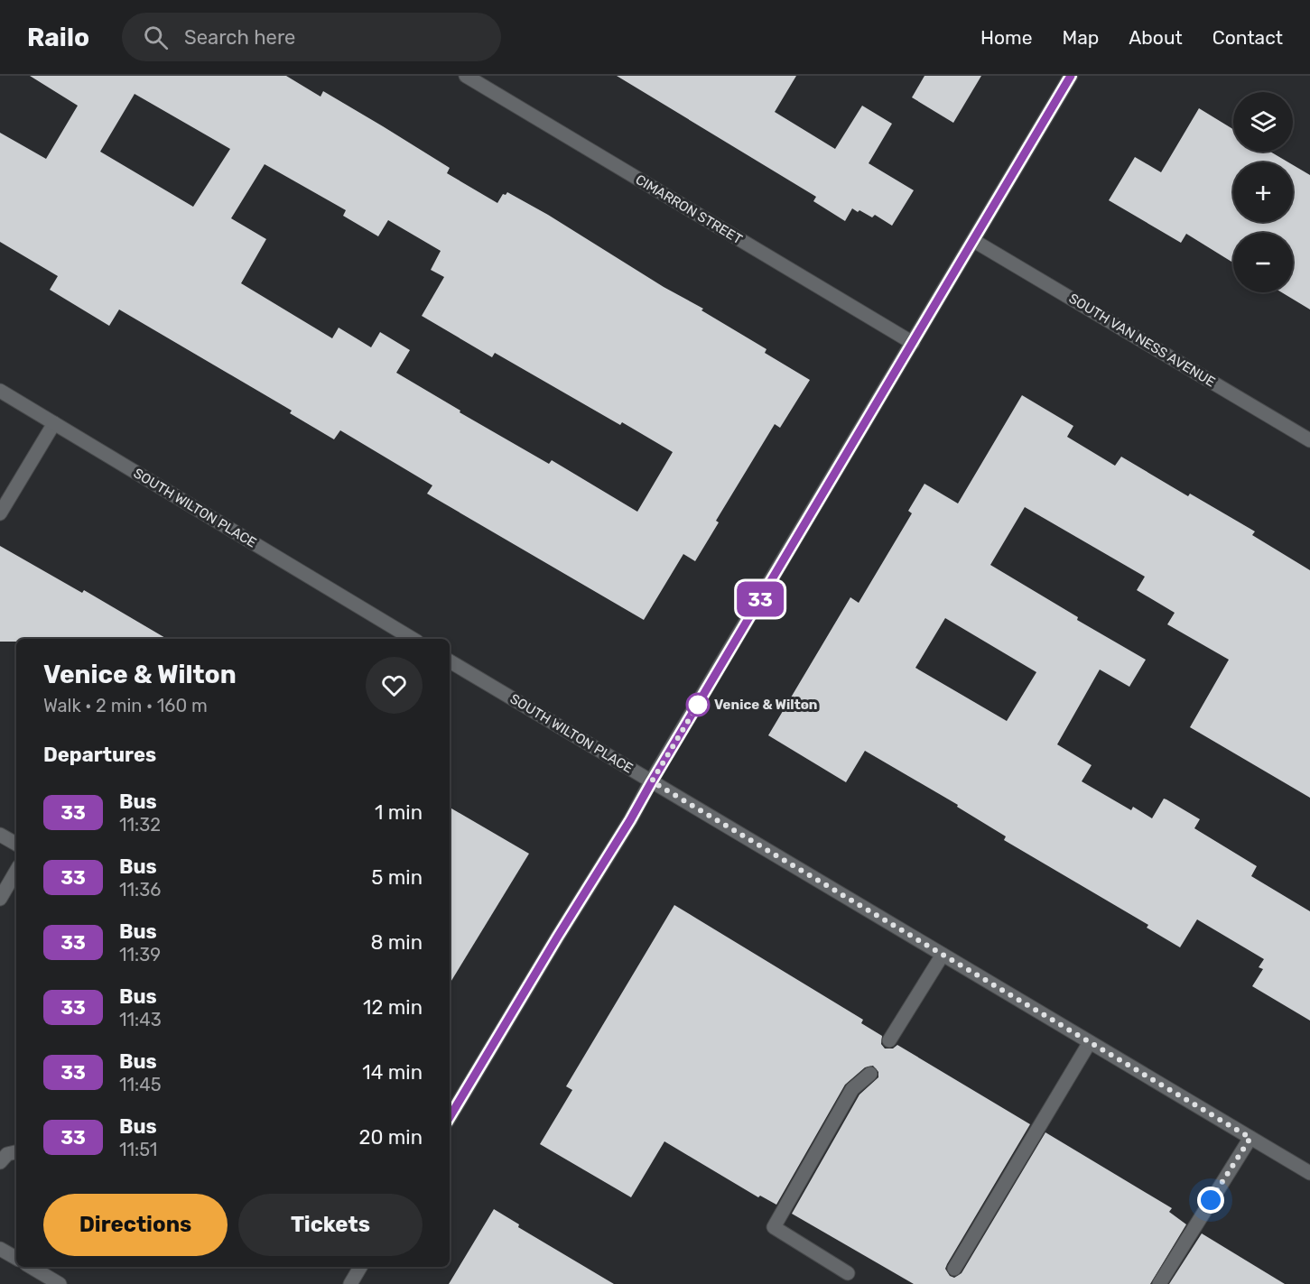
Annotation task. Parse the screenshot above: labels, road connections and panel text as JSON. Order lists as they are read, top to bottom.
{
  "streets": {
    "street": ["CIMARRON STREET", "SOUTH VAN NESS AVENUE", "SOUTH WILTON PLACE"]
  },
  "places": ["Venice & Wilton"],
  "lines": ["bus line 33"],
  "page": {
    "header": "Railo",
    "search": "Search here",
    "nav": [
      "Home",
      "Map",
      "About",
      "Contact"
    ],
    "on_map": "33",
    "map_buttons": ["+", "−"],
    "heading": [
      ["Venice & Wilton", "Walk · 2 min · 160 m"],
      "Departures"
    ],
    "list": [
      {
        "mark": "33",
        "name": "Bus",
        "note": "11:32",
        "value": "1 min"
      },
      {
        "mark": "33",
        "name": "Bus",
        "note": "11:36",
        "value": "5 min"
      },
      {
        "mark": "33",
        "name": "Bus",
        "note": "11:39",
        "value": "8 min"
      },
      {
        "mark": "33",
        "name": "Bus",
        "note": "11:43",
        "value": "12 min"
      },
      {
        "mark": "33",
        "name": "Bus",
        "note": "11:45",
        "value": "14 min"
      },
      {
        "mark": "33",
        "name": "Bus",
        "note": "11:51",
        "value": "20 min"
      }
    ],
    "buttons": ["Directions", "Tickets"]
  }
}
